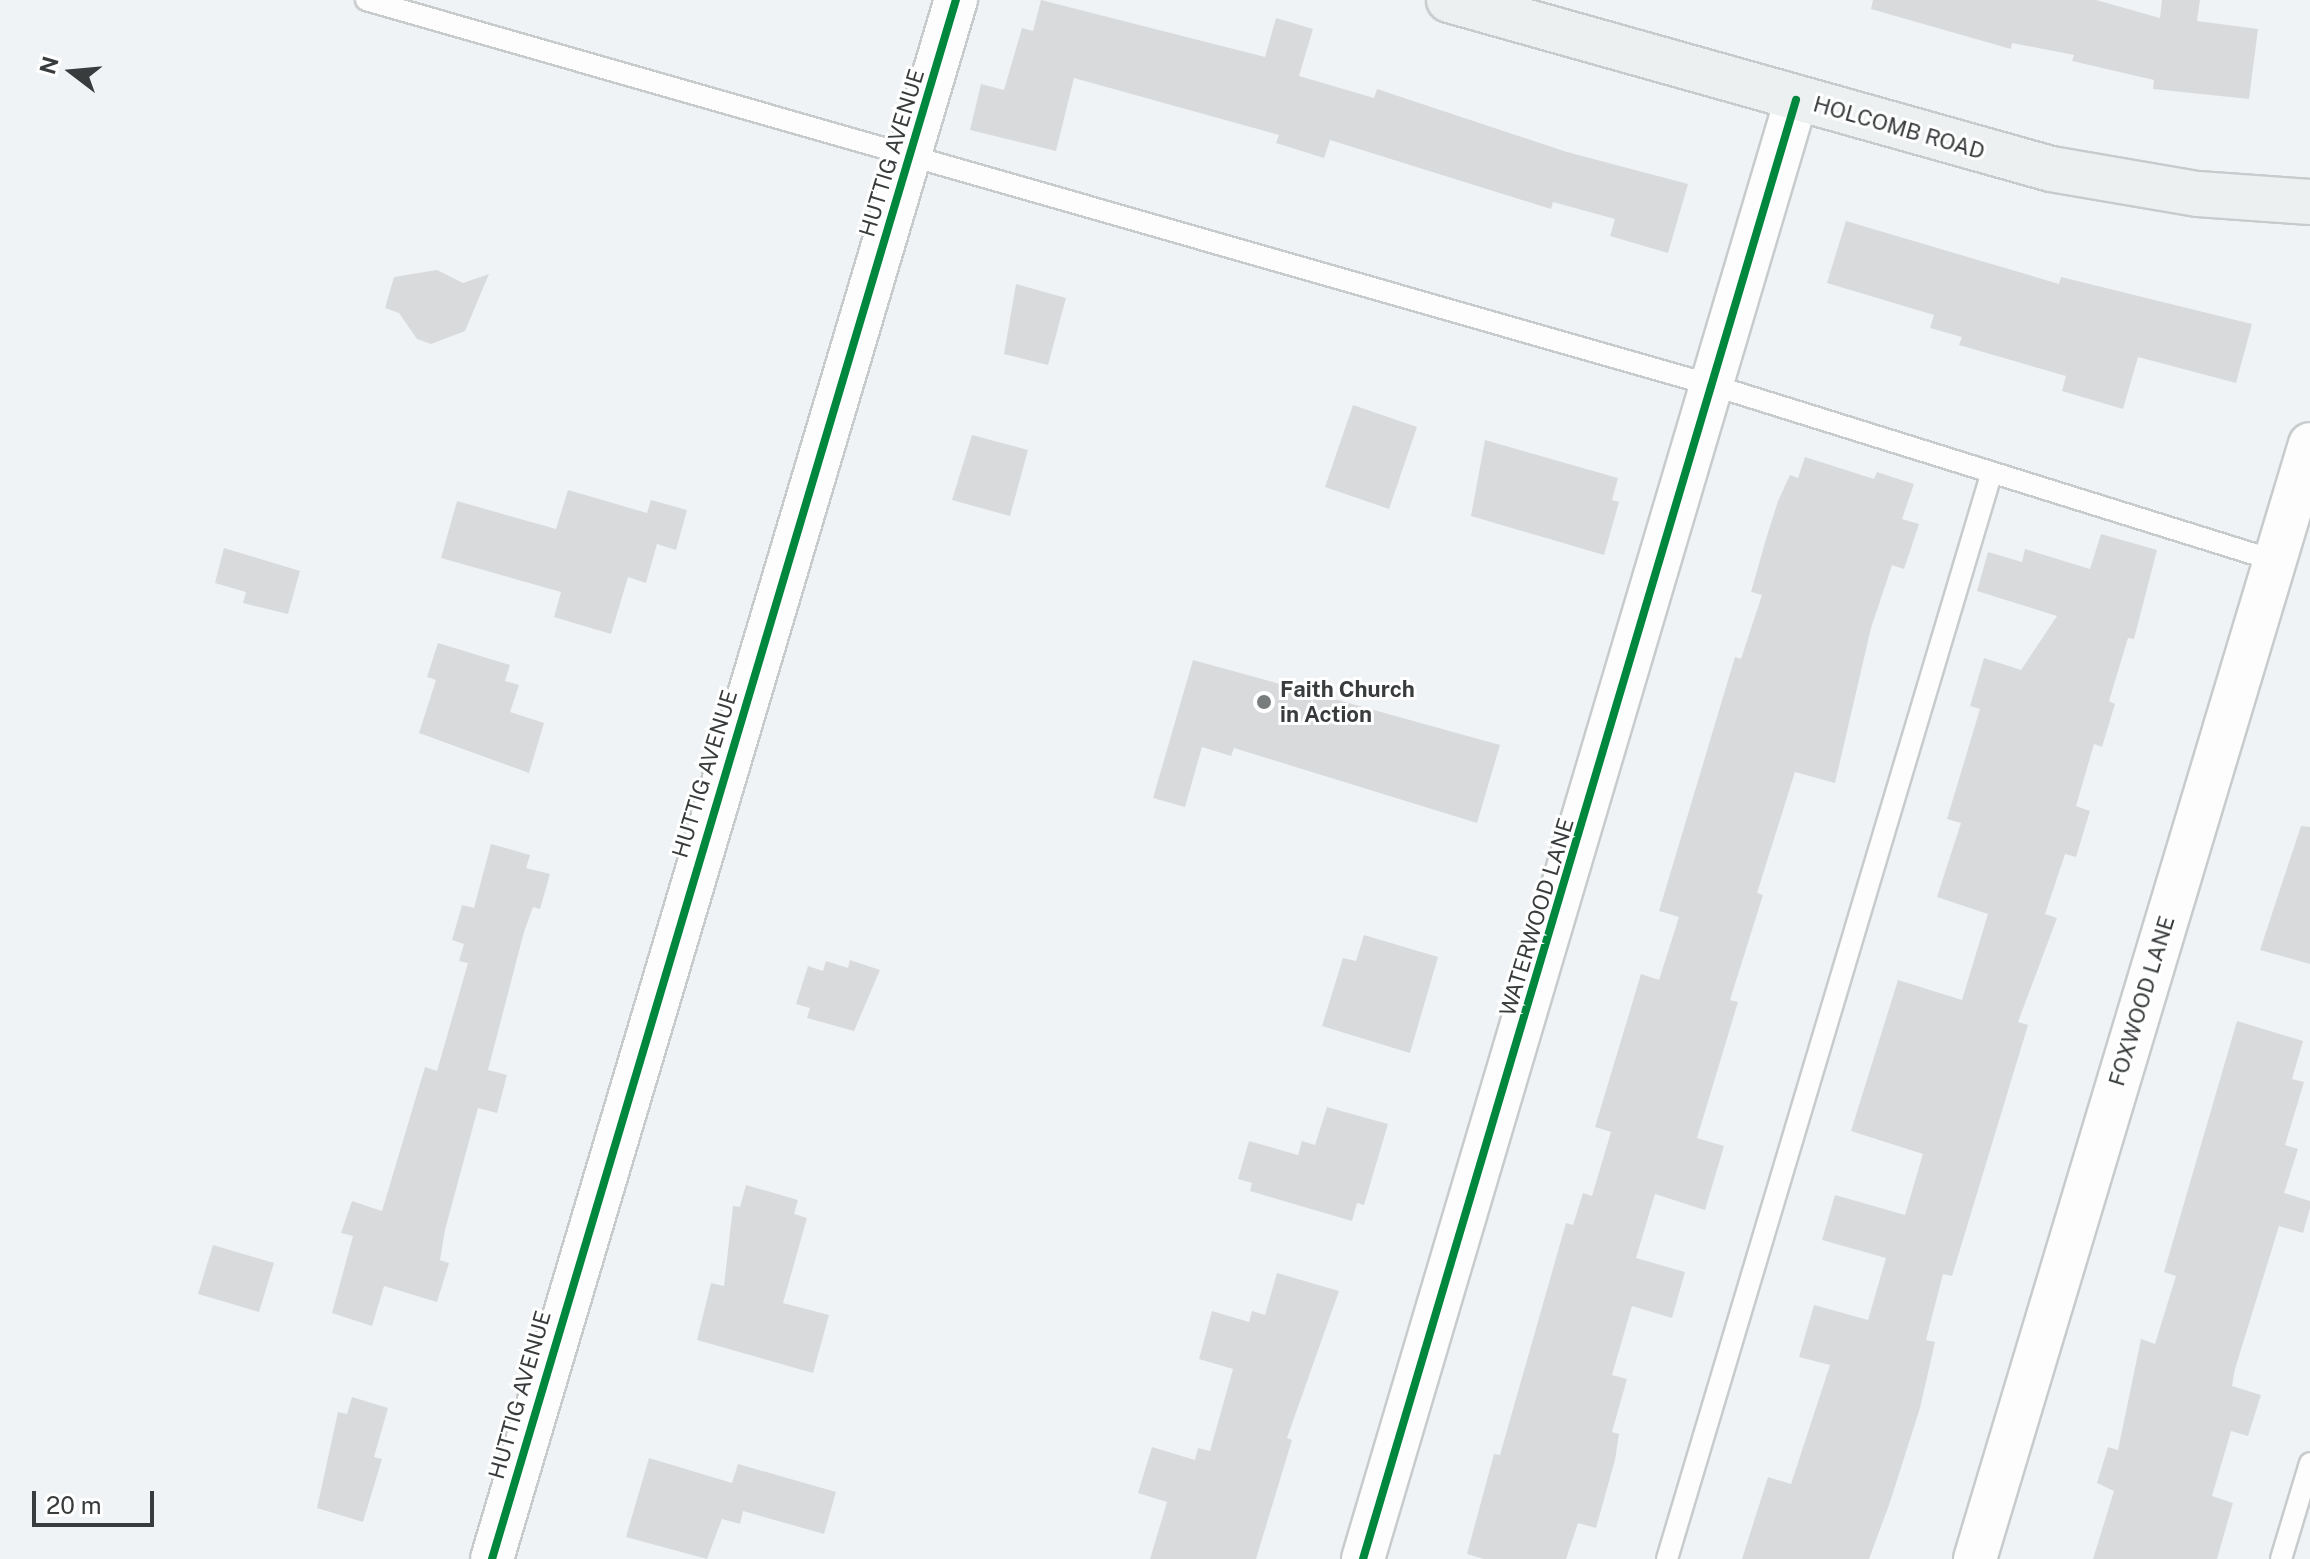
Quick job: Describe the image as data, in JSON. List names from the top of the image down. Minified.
{"streets":{"street":["HOLCOMB ROAD","HUTTIG AVENUE","WATERWOOD LANE","FOXWOOD LANE"]},"crossings":[["HOLCOMB ROAD","WATERWOOD LANE"]],"places":["Faith Church in Action"],"scale_bar":"20 m","north":"left"}
